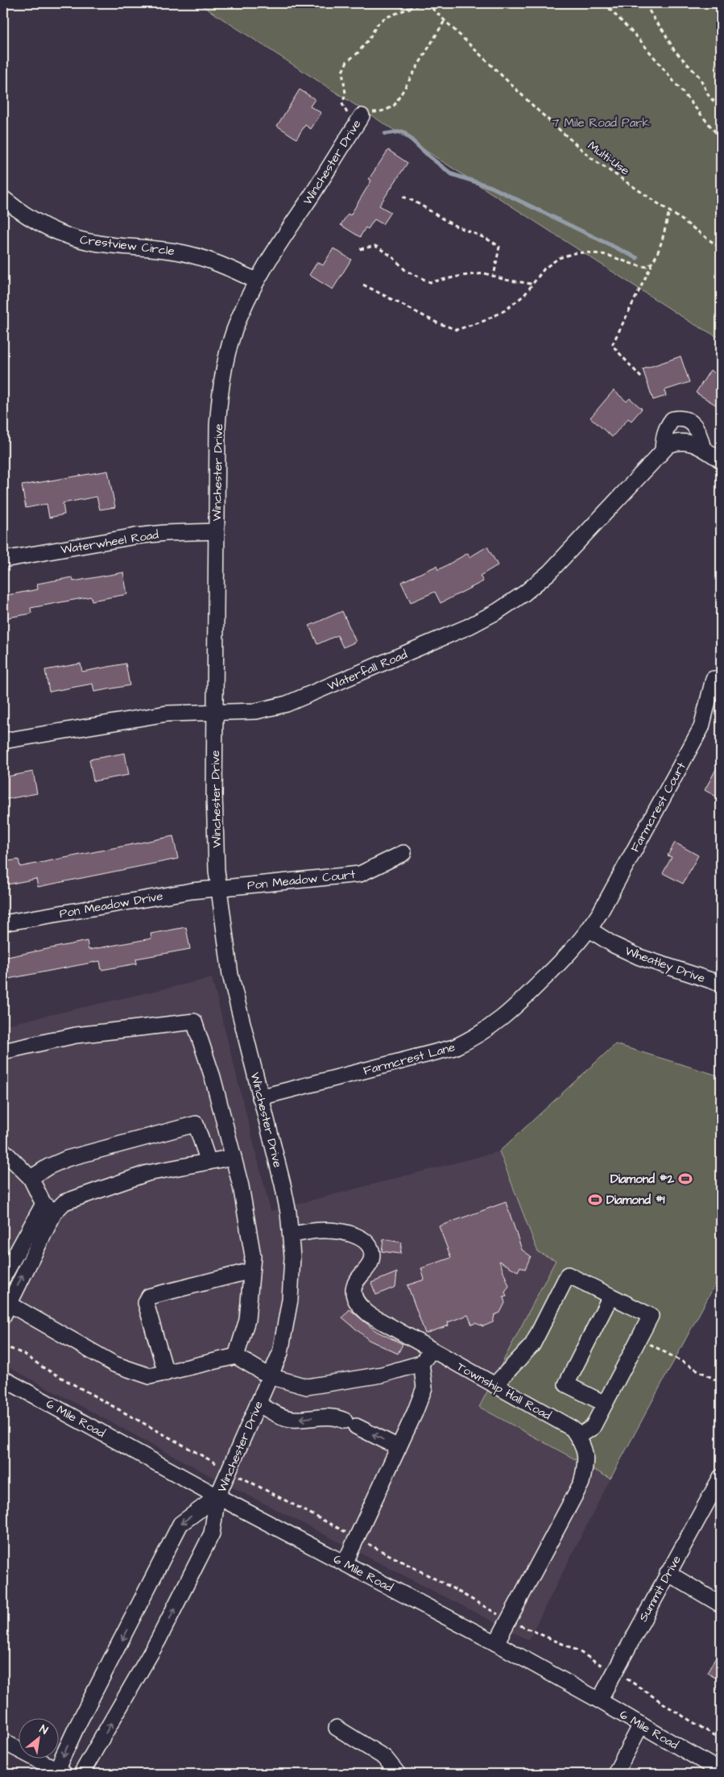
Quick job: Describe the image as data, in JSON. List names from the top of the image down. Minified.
{"streets":{"street":["Winchester Drive","Crestview Circle","Waterwheel Road","Waterfall Road","Farmcrest Court","Pon Meadow Court","Pon Meadow Drive","Wheatley Drive","Farmcrest Lane","Township Hall Road","6 Mile Road","Summit Drive"],"path":["Multi-Use"]},"crossings":[["Winchester Drive","Crestview Circle"],["Winchester Drive","Waterwheel Road"],["Winchester Drive","Waterfall Road"],["Winchester Drive","Pon Meadow Court"],["Winchester Drive","Pon Meadow Drive"],["Winchester Drive","Farmcrest Lane"],["Winchester Drive","Township Hall Road"],["Winchester Drive","6 Mile Road"],["Farmcrest Court","Wheatley Drive"],["Farmcrest Court","Farmcrest Lane"],["Pon Meadow Court","Pon Meadow Drive"],["Wheatley Drive","Farmcrest Lane"],["Township Hall Road","6 Mile Road"],["6 Mile Road","Summit Drive"]],"parks":["7 Mile Road Park"],"places":{"sports":["Diamond #2","Diamond #1"]},"north":"top right"}
